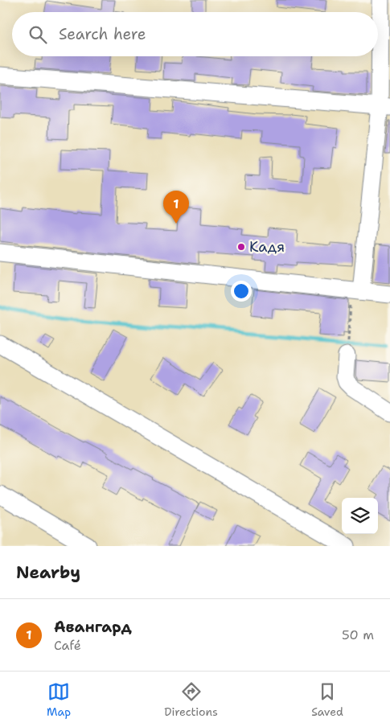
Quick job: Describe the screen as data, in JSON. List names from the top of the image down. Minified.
{"places":["Кадя"],"page":{"search":"Search here","pins":"1","heading":"Nearby","list":[{"mark":"1","name":"Авангард","note":"Café","value":"50 m"}],"nav":["Map","Directions","Saved"]}}
